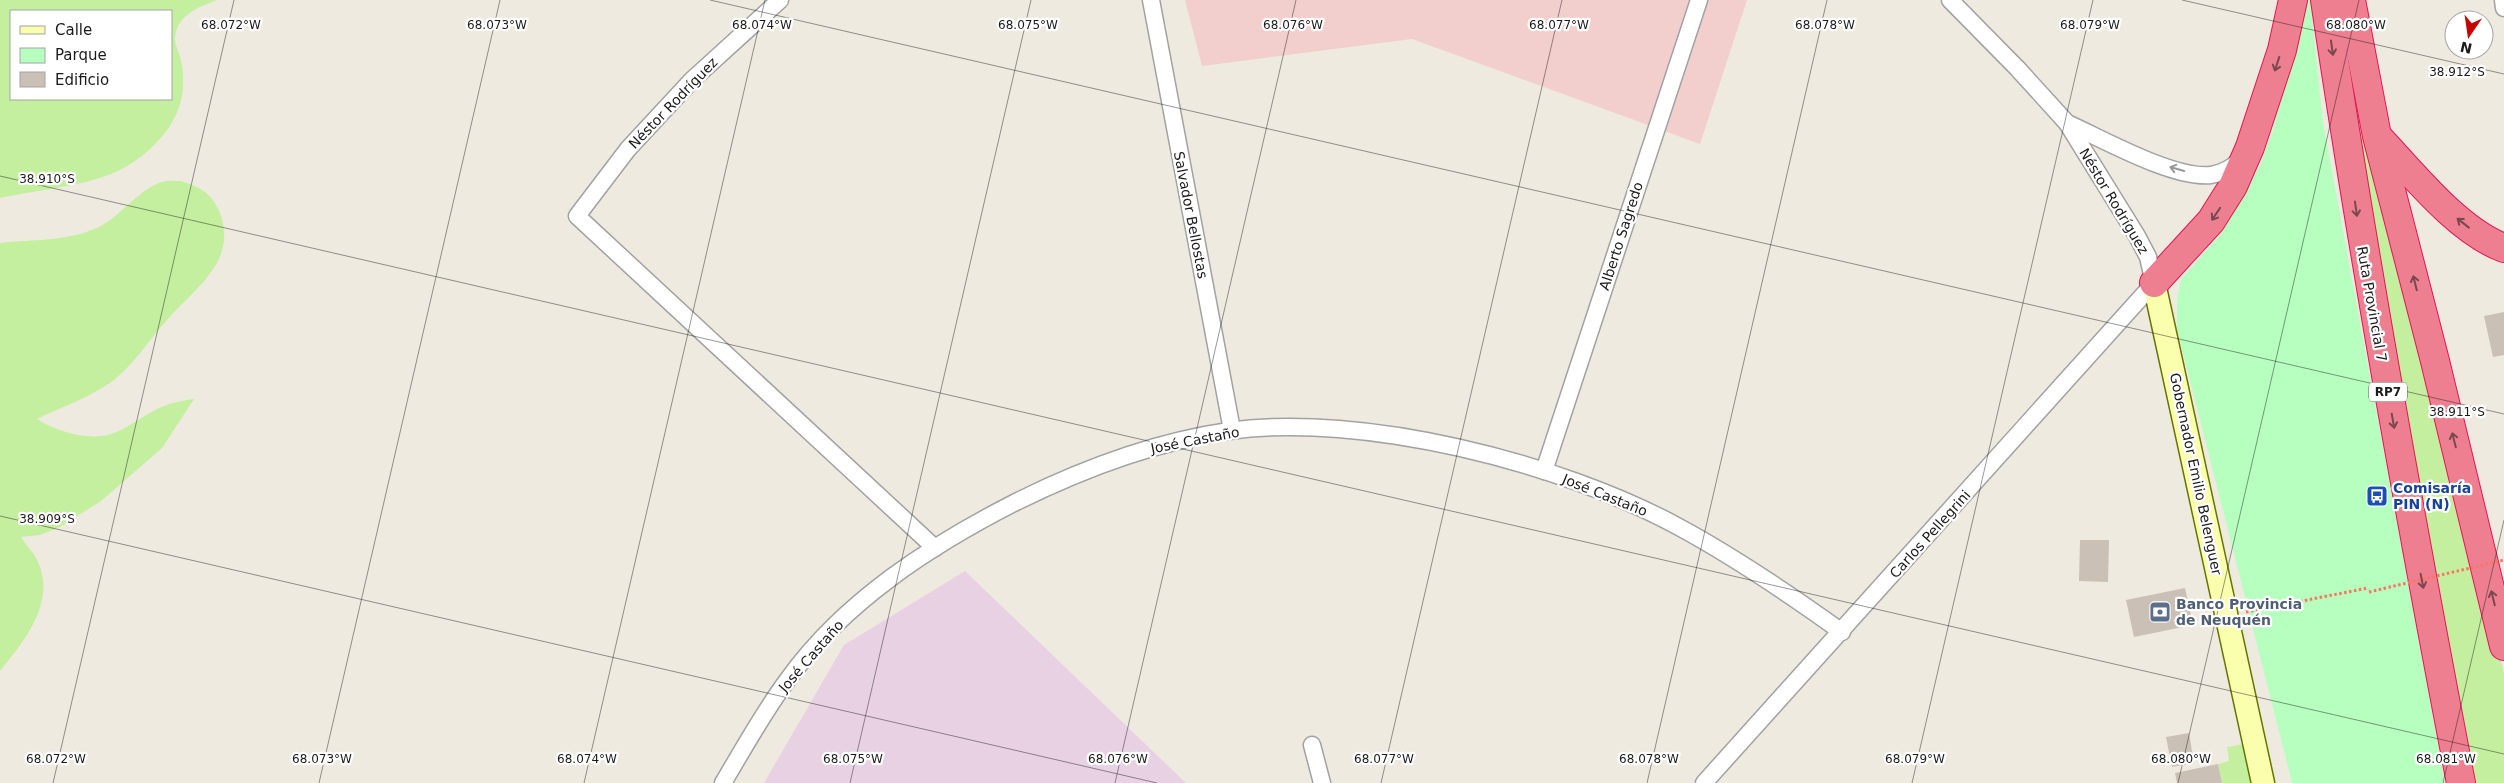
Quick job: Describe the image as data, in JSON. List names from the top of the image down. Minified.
{"streets":{"highway":["Ruta Provincial 7","RP7"],"street":["Néstor Rodríguez","Salvador Bellostas","Alberto Sagredo","José Castaño","Gobernador Emilio Belenguer","Carlos Pellegrini"]},"crossings":[["Néstor Rodríguez","José Castaño"],["Néstor Rodríguez","Gobernador Emilio Belenguer"],["Néstor Rodríguez","Carlos Pellegrini"],["Salvador Bellostas","José Castaño"],["Alberto Sagredo","José Castaño"],["José Castaño","Carlos Pellegrini"],["Gobernador Emilio Belenguer","Carlos Pellegrini"]],"places":{"bus stop":["Comisaría PIN (N)"],"bank":["Banco Provincia de Neuquén"]},"legend":["Calle","Parque","Edificio"],"north":"bottom","coordinates":["68.072°W","68.073°W","68.074°W","68.075°W","68.076°W","68.077°W","68.078°W","68.079°W","68.080°W","38.912°S","38.910°S","38.911°S","38.909°S","68.081°W"]}
